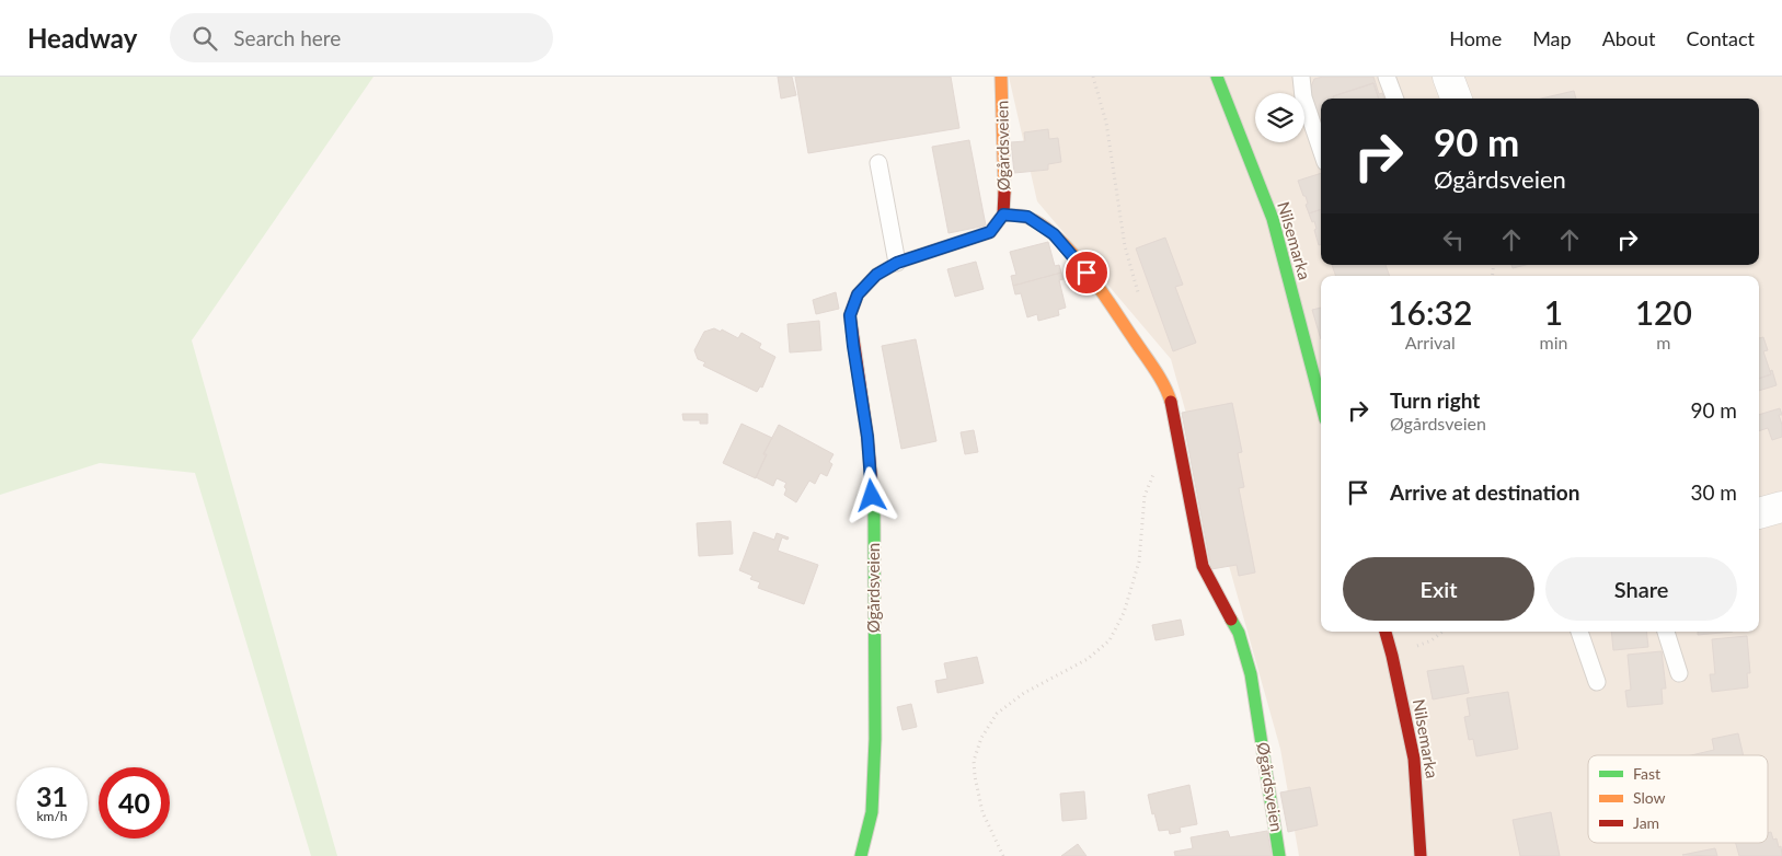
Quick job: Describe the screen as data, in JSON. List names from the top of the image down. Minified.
{"streets":{"street":["Øgårdsveien","Nilsemarka"]},"legend":["Fast","Slow","Jam"],"page":{"header":"Headway","search":"Search here","nav":["Home","Map","About","Contact"],"turn":["90 m","Øgårdsveien"],"eta":["16:32","Arrival","1","min","120","m"],"list":[{"name":"Turn right","note":"Øgårdsveien","value":"90 m"},{"name":"Arrive at destination","value":"30 m"}],"buttons":["Exit","Share"],"speed":"31 km/h","limit":"40"}}
